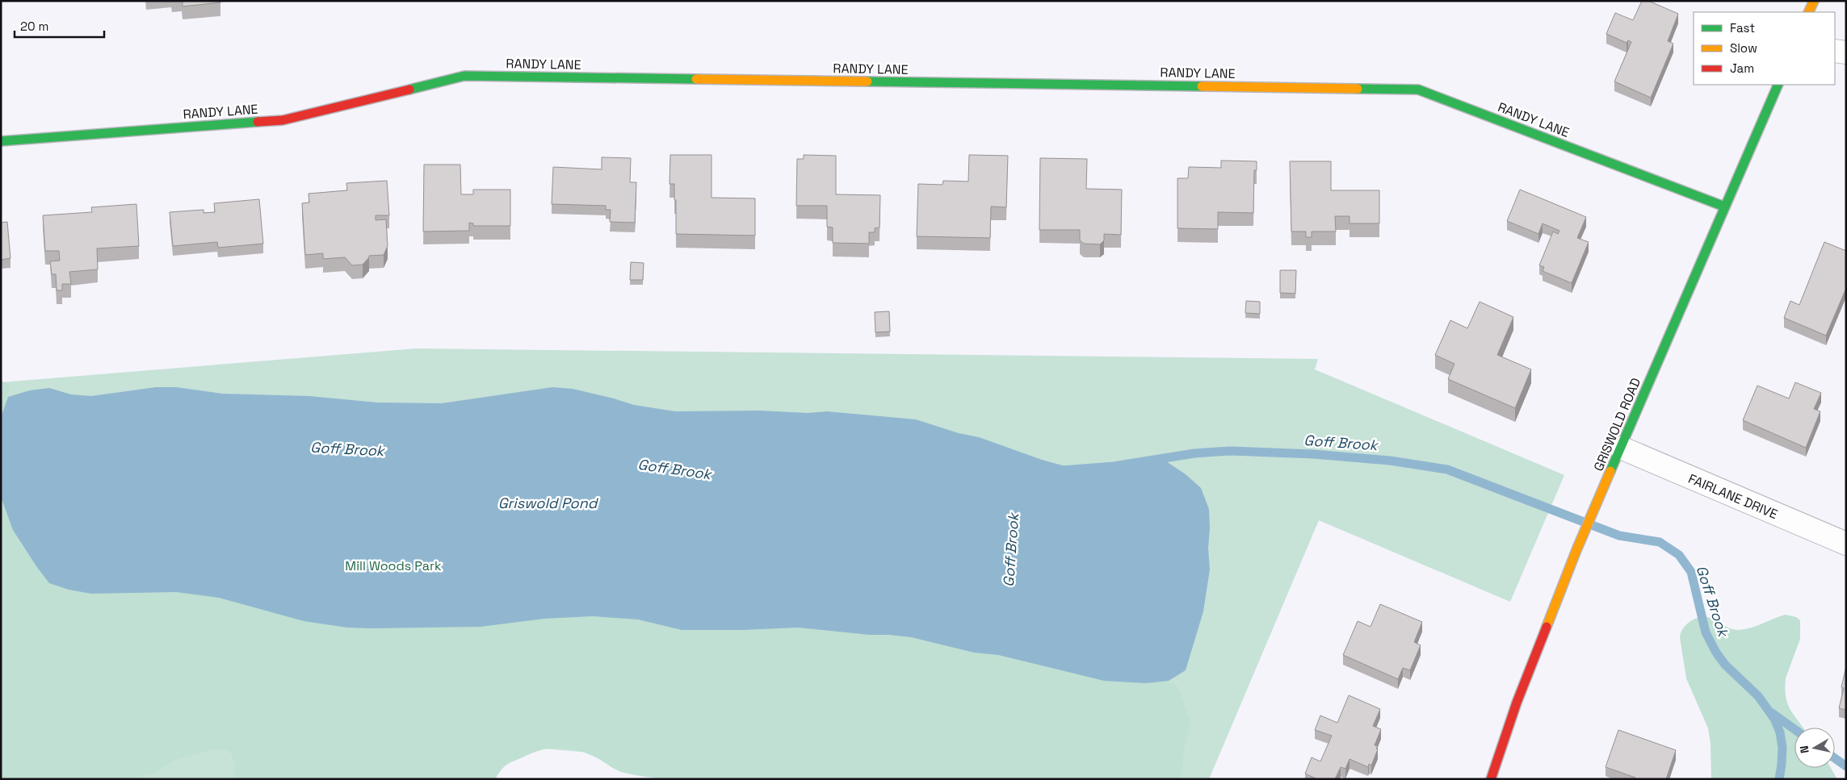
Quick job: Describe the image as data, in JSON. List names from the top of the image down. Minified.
{"streets":{"street":["RANDY LANE","GRISWOLD ROAD","FAIRLANE DRIVE"]},"crossings":[["RANDY LANE","GRISWOLD ROAD"],["GRISWOLD ROAD","FAIRLANE DRIVE"]],"water":["Goff Brook","Griswold Pond"],"parks":["Mill Woods Park"],"legend":["Fast","Slow","Jam"],"scale_bar":"20 m","north":"left"}
